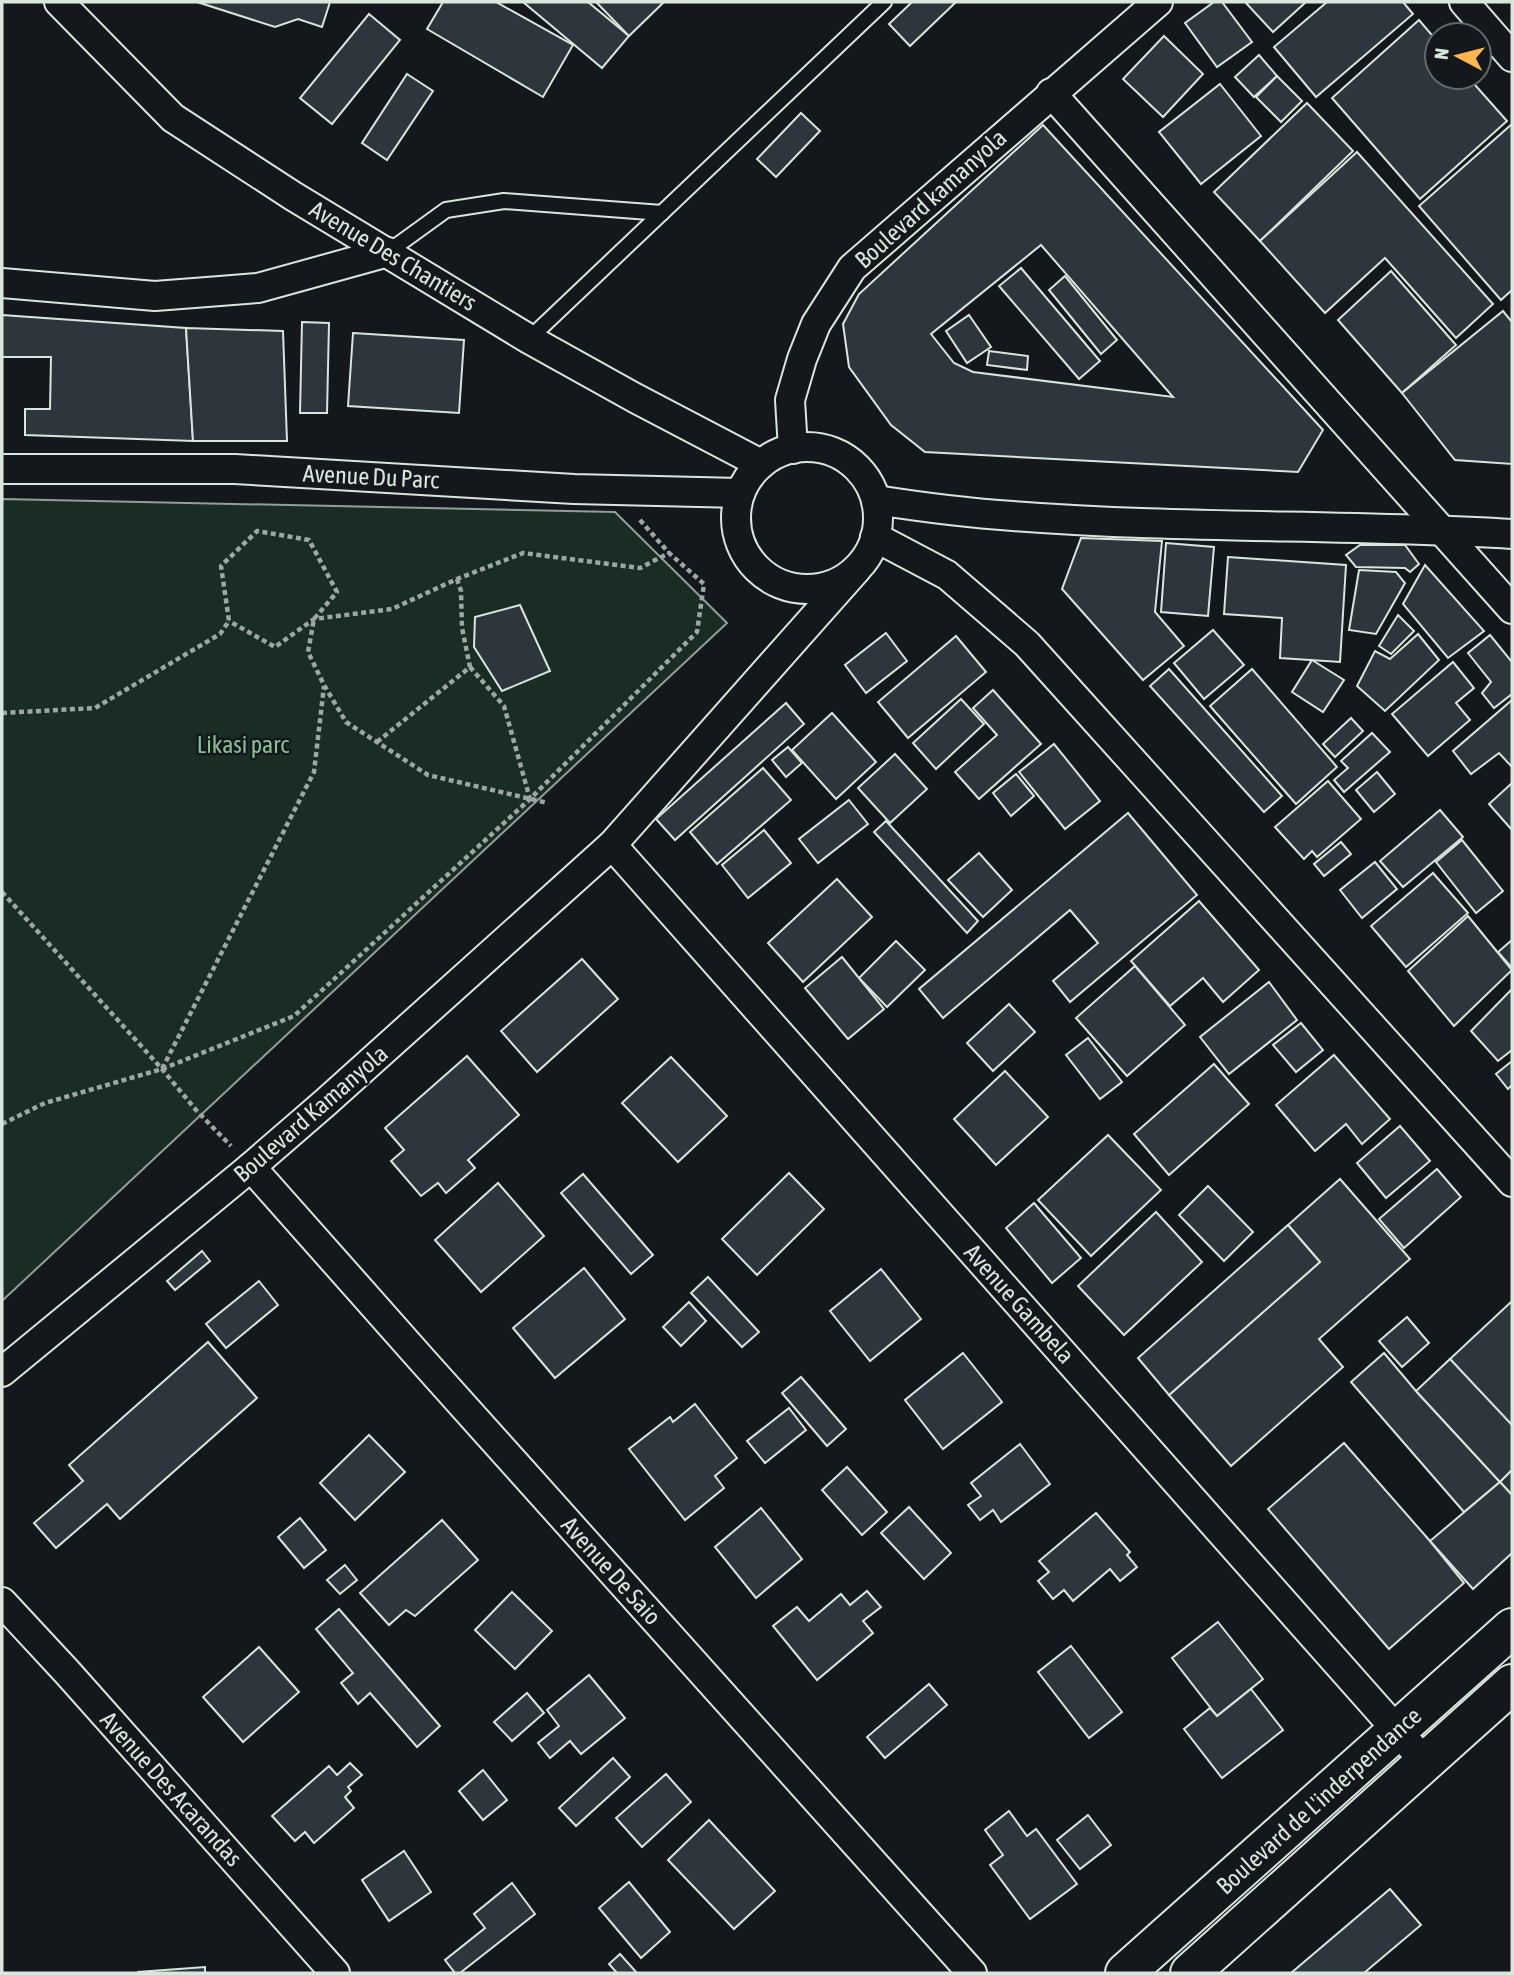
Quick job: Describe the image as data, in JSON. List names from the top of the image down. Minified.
{"streets":{"highway":["Boulevard de L'inderpendance"],"street":["Boulevard kamanyola","Avenue Des Chantiers","Avenue Du Parc","Boulevard Kamanyola","Avenue Gambela","Avenue De Saio","Avenue Des Acarandas"]},"crossings":[["Boulevard kamanyola","Avenue Des Chantiers"],["Boulevard kamanyola","Avenue Du Parc"],["Boulevard kamanyola","Boulevard Kamanyola"],["Avenue Des Chantiers","Avenue Du Parc"],["Avenue Des Chantiers","Boulevard Kamanyola"],["Avenue Du Parc","Boulevard Kamanyola"],["Boulevard Kamanyola","Avenue Gambela"],["Boulevard Kamanyola","Avenue De Saio"],["Avenue Gambela","Boulevard de L'inderpendance"]],"parks":["Likasi parc"],"north":"left"}
